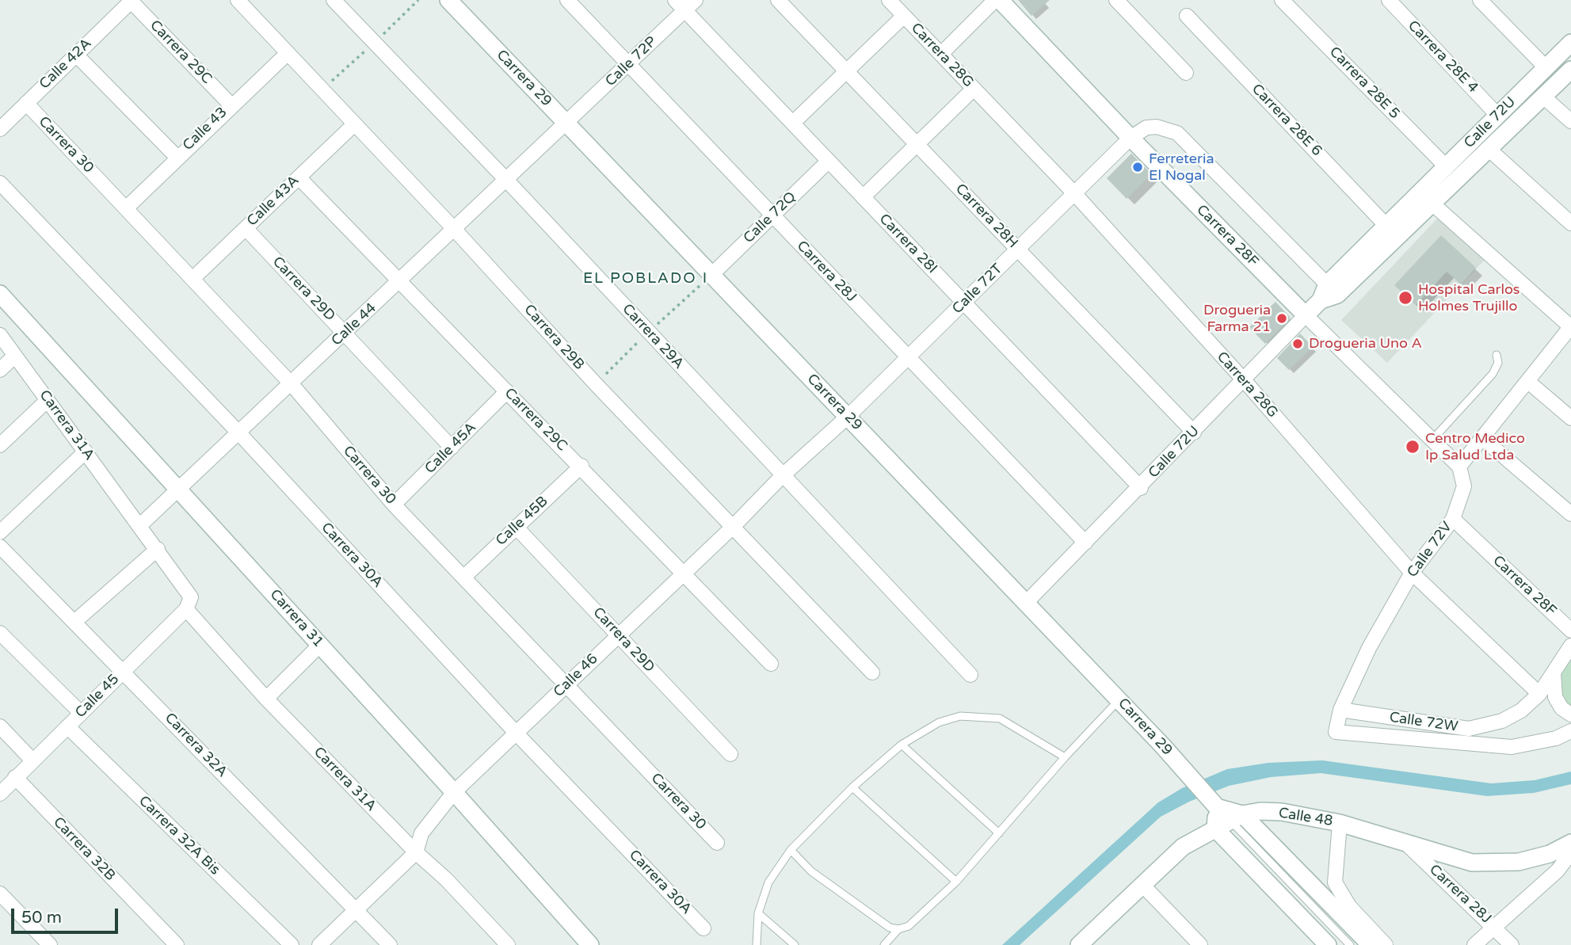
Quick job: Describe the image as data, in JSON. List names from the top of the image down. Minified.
{"streets":{"street":["Carrera 29C","Carrera 28G","Carrera 28E 4","Calle 72P","Calle 42A","Carrera 29","Carrera 28E 5","Carrera 28E 6","Calle 72U","Calle 43","Carrera 30","Calle 43A","Carrera 28H","Calle 72Q","Carrera 28F","Carrera 28I","Carrera 28J","Carrera 29D","Calle 72T","Calle 44","Carrera 29A","Carrera 29B","Carrera 31A","Calle 45A","Calle 45B","Calle 72V","Carrera 30A","Carrera 31","Calle 46","Calle 45","Calle 72W","Carrera 32A","Calle 48","Carrera 32A Bis","Carrera 32B"]},"crossings":[["Carrera 29C","Calle 42A"],["Carrera 29C","Calle 43"],["Carrera 29C","Calle 43A"],["Carrera 29C","Calle 44"],["Carrera 29C","Calle 45A"],["Carrera 29C","Calle 45B"],["Carrera 29C","Calle 46"],["Carrera 28G","Calle 72U"],["Carrera 28G","Calle 72T"],["Carrera 28G","Calle 72V"],["Carrera 28G","Calle 72W"],["Carrera 28E 4","Calle 72U"],["Calle 72P","Carrera 29"],["Calle 72P","Carrera 28I"],["Calle 72P","Carrera 28J"],["Calle 72P","Calle 44"],["Calle 42A","Carrera 30"],["Carrera 29","Calle 72U"],["Carrera 29","Calle 72Q"],["Carrera 29","Calle 72T"],["Carrera 29","Calle 44"],["Carrera 29","Calle 46"],["Carrera 28E 5","Calle 72U"],["Carrera 28E 6","Calle 72U"],["Calle 72U","Carrera 28H"],["Calle 72U","Carrera 28F"],["Calle 72U","Carrera 28I"],["Calle 72U","Carrera 28J"],["Calle 43","Carrera 30"],["Calle 43","Carrera 29B"],["Carrera 30","Calle 43A"],["Carrera 30","Calle 44"],["Carrera 30","Calle 45A"],["Carrera 30","Calle 45B"],["Carrera 30","Calle 46"],["Calle 43A","Carrera 29D"],["Calle 43A","Carrera 29B"],["Carrera 28H","Calle 72T"],["Calle 72Q","Carrera 28I"],["Calle 72Q","Carrera 28J"],["Carrera 28F","Calle 72T"],["Carrera 28F","Calle 72V"],["Carrera 28I","Calle 72T"],["Carrera 28J","Calle 72T"],["Carrera 28J","Calle 48"],["Carrera 29D","Calle 44"],["Carrera 29D","Calle 45A"],["Carrera 29D","Calle 45B"],["Carrera 29D","Calle 46"],["Calle 72T","Calle 46"],["Calle 44","Carrera 29A"],["Calle 44","Carrera 29B"],["Calle 44","Carrera 31A"],["Calle 44","Carrera 30A"],["Calle 44","Carrera 31"],["Carrera 29A","Calle 46"],["Carrera 29B","Calle 46"],["Carrera 31A","Calle 46"],["Carrera 31A","Calle 45"],["Calle 72V","Calle 72W"],["Carrera 30A","Calle 46"],["Carrera 31","Calle 46"],["Calle 46","Carrera 32A"],["Calle 45","Carrera 32A"],["Calle 45","Carrera 32A Bis"],["Calle 45","Carrera 32B"]],"districts":["EL POBLADO I"],"places":["Ferreteria El Nogal","Hospital Carlos Holmes Trujillo","Drogueria Farma 21","Drogueria Uno A","Centro Medico Ip Salud Ltda"],"scale_bar":"50 m"}
